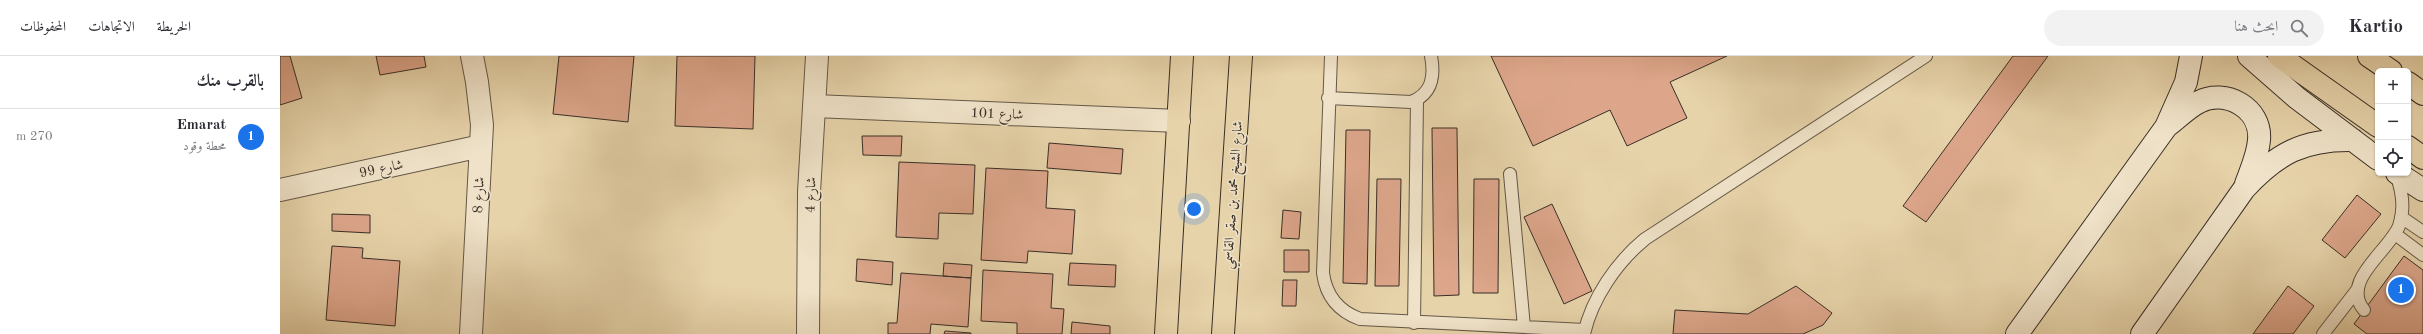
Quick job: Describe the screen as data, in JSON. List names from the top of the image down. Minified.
{"streets":{"main road":["شارع الشيخ محمد بن صقر القاسمي"],"street":["شارع 101","شارع 99","شارع 8","شارع 4"]},"crossings":[["شارع 101","شارع 4"],["شارع 99","شارع 8"]],"page":{"header":"Kartio","search":"ابحث هنا","nav":["الخريطة","الاتجاهات","المحفوظات"],"heading":"بالقرب منك","map_buttons":["+","−"],"list":[{"mark":"1","name":"Emarat","note":"محطة وقود","value":"270 m"}],"pins":"1"}}
